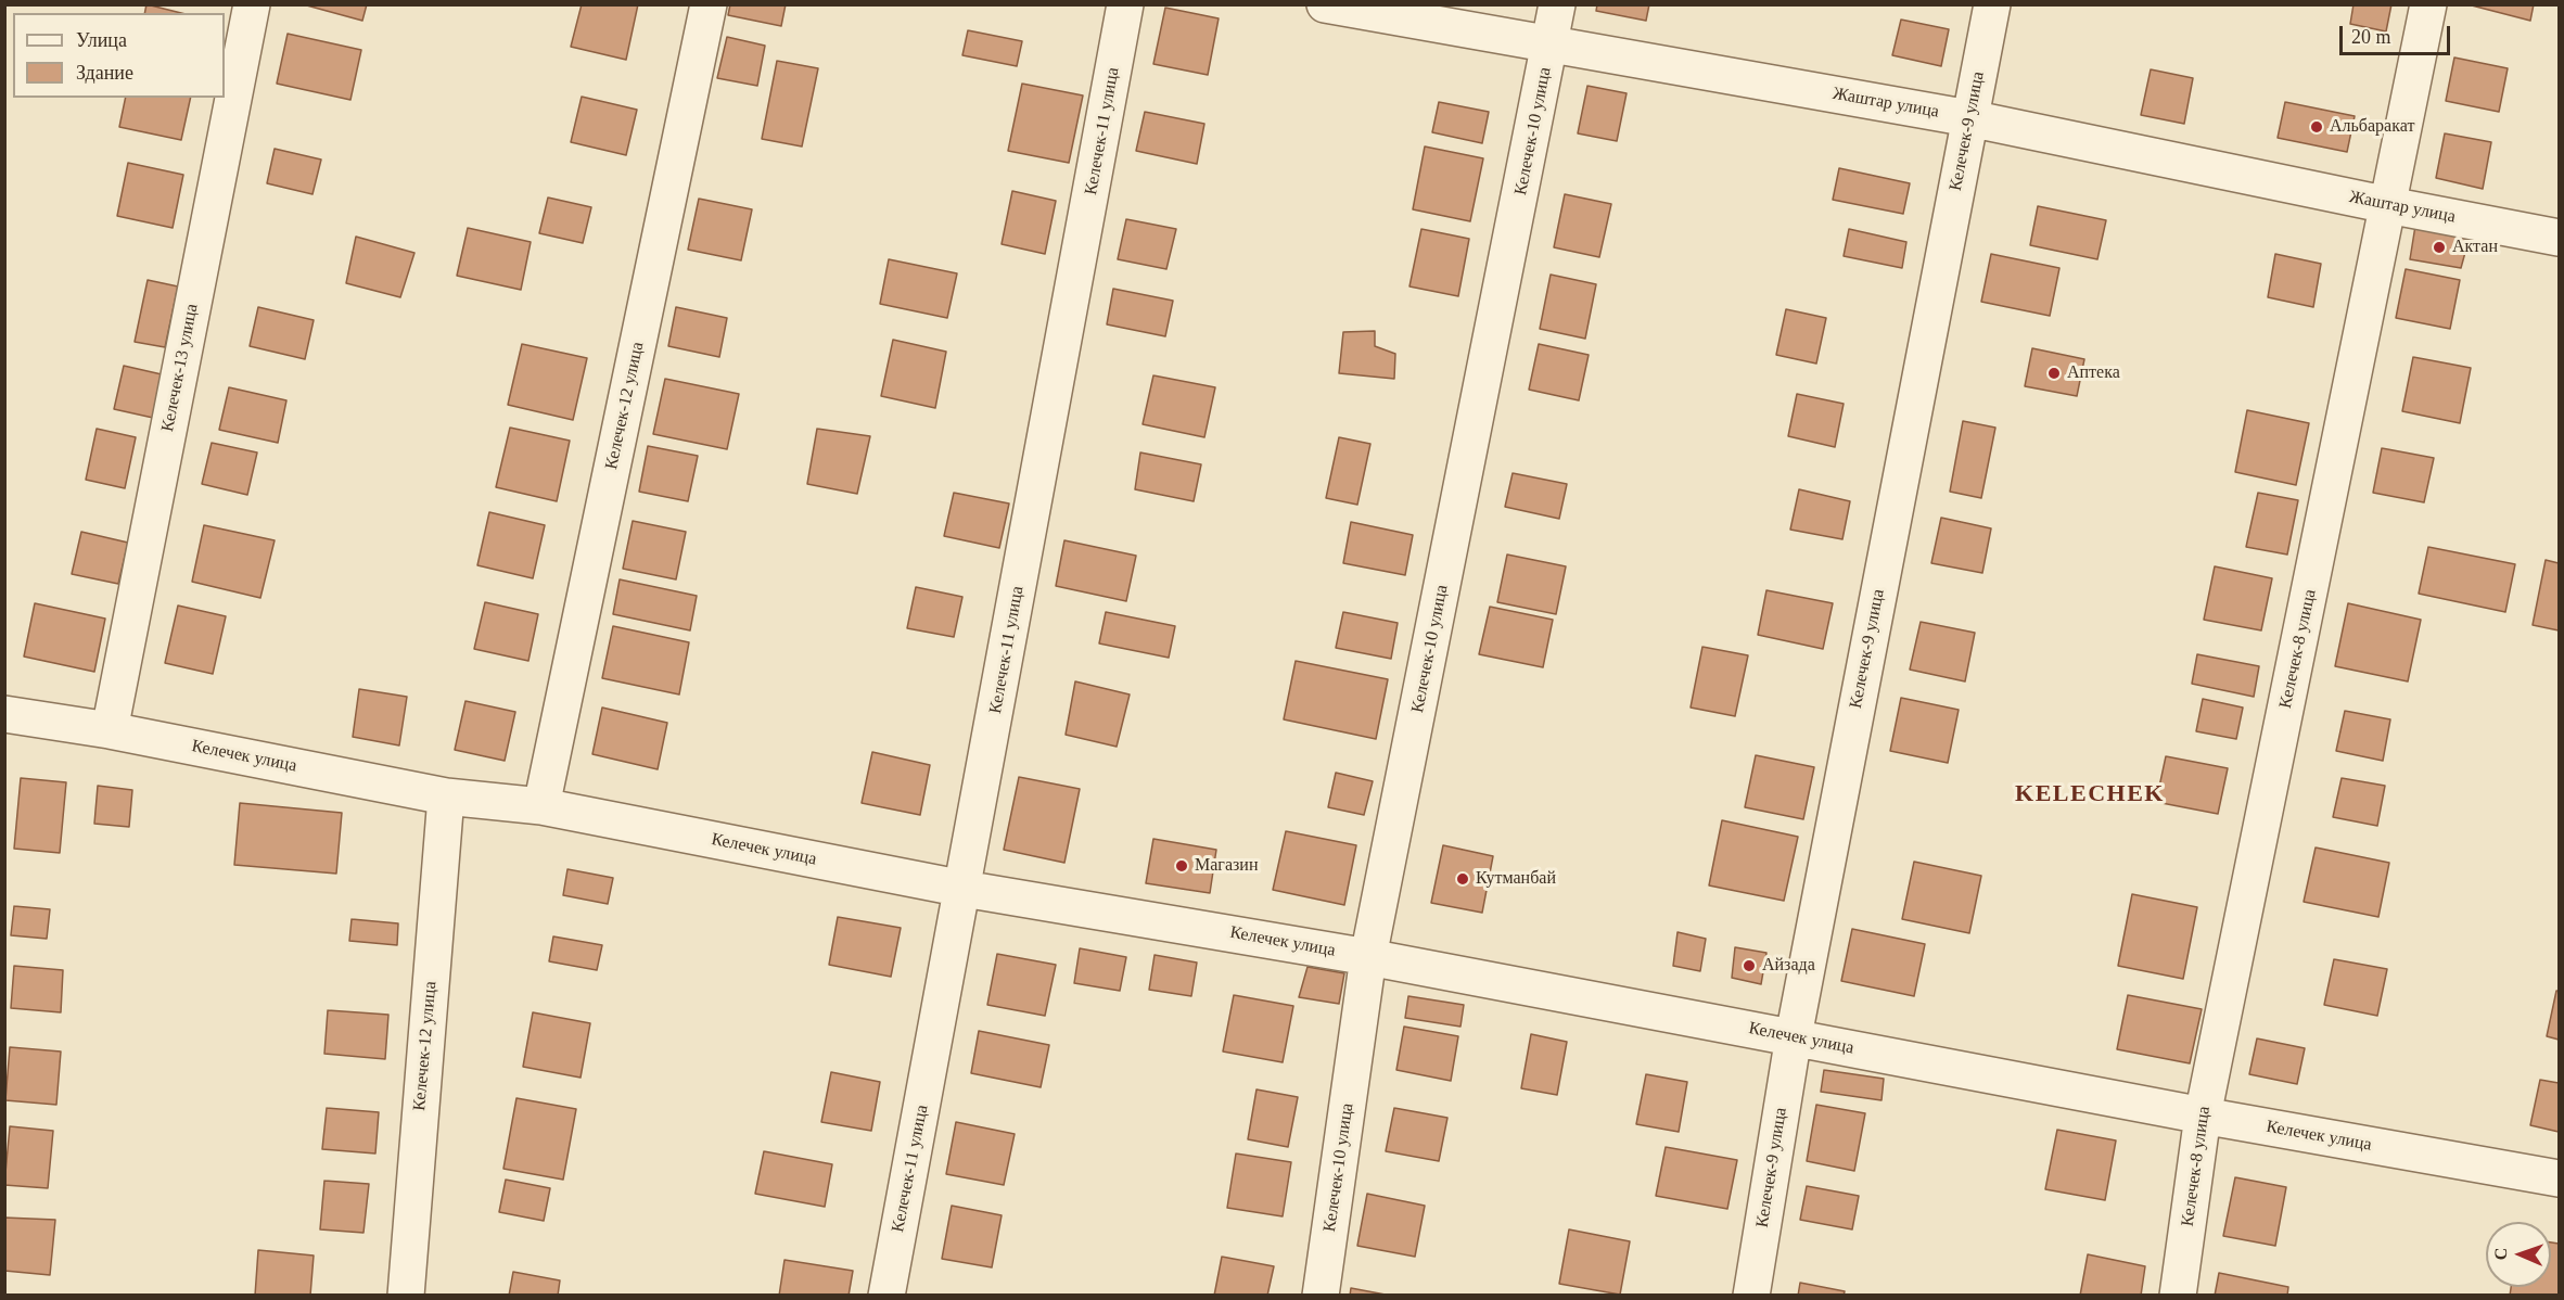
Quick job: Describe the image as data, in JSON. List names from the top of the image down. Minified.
{"streets":{"street":["Жаштар улица","Келечек-11 улица","Келечек-10 улица","Келечек-9 улица","Келечек-13 улица","Келечек-12 улица","Келечек-8 улица","Келечек улица"]},"crossings":[["Жаштар улица","Келечек-10 улица"],["Жаштар улица","Келечек-9 улица"],["Жаштар улица","Келечек-8 улица"],["Келечек-11 улица","Келечек улица"],["Келечек-10 улица","Келечек улица"],["Келечек-9 улица","Келечек улица"],["Келечек-13 улица","Келечек улица"],["Келечек-12 улица","Келечек улица"],["Келечек-8 улица","Келечек улица"]],"districts":["KELECHEK"],"places":["Альбаракат","Актан","Аптека","Магазин","Кутманбай","Айзада"],"legend":["Улица","Здание"],"scale_bar":"20 m","north":"left"}
